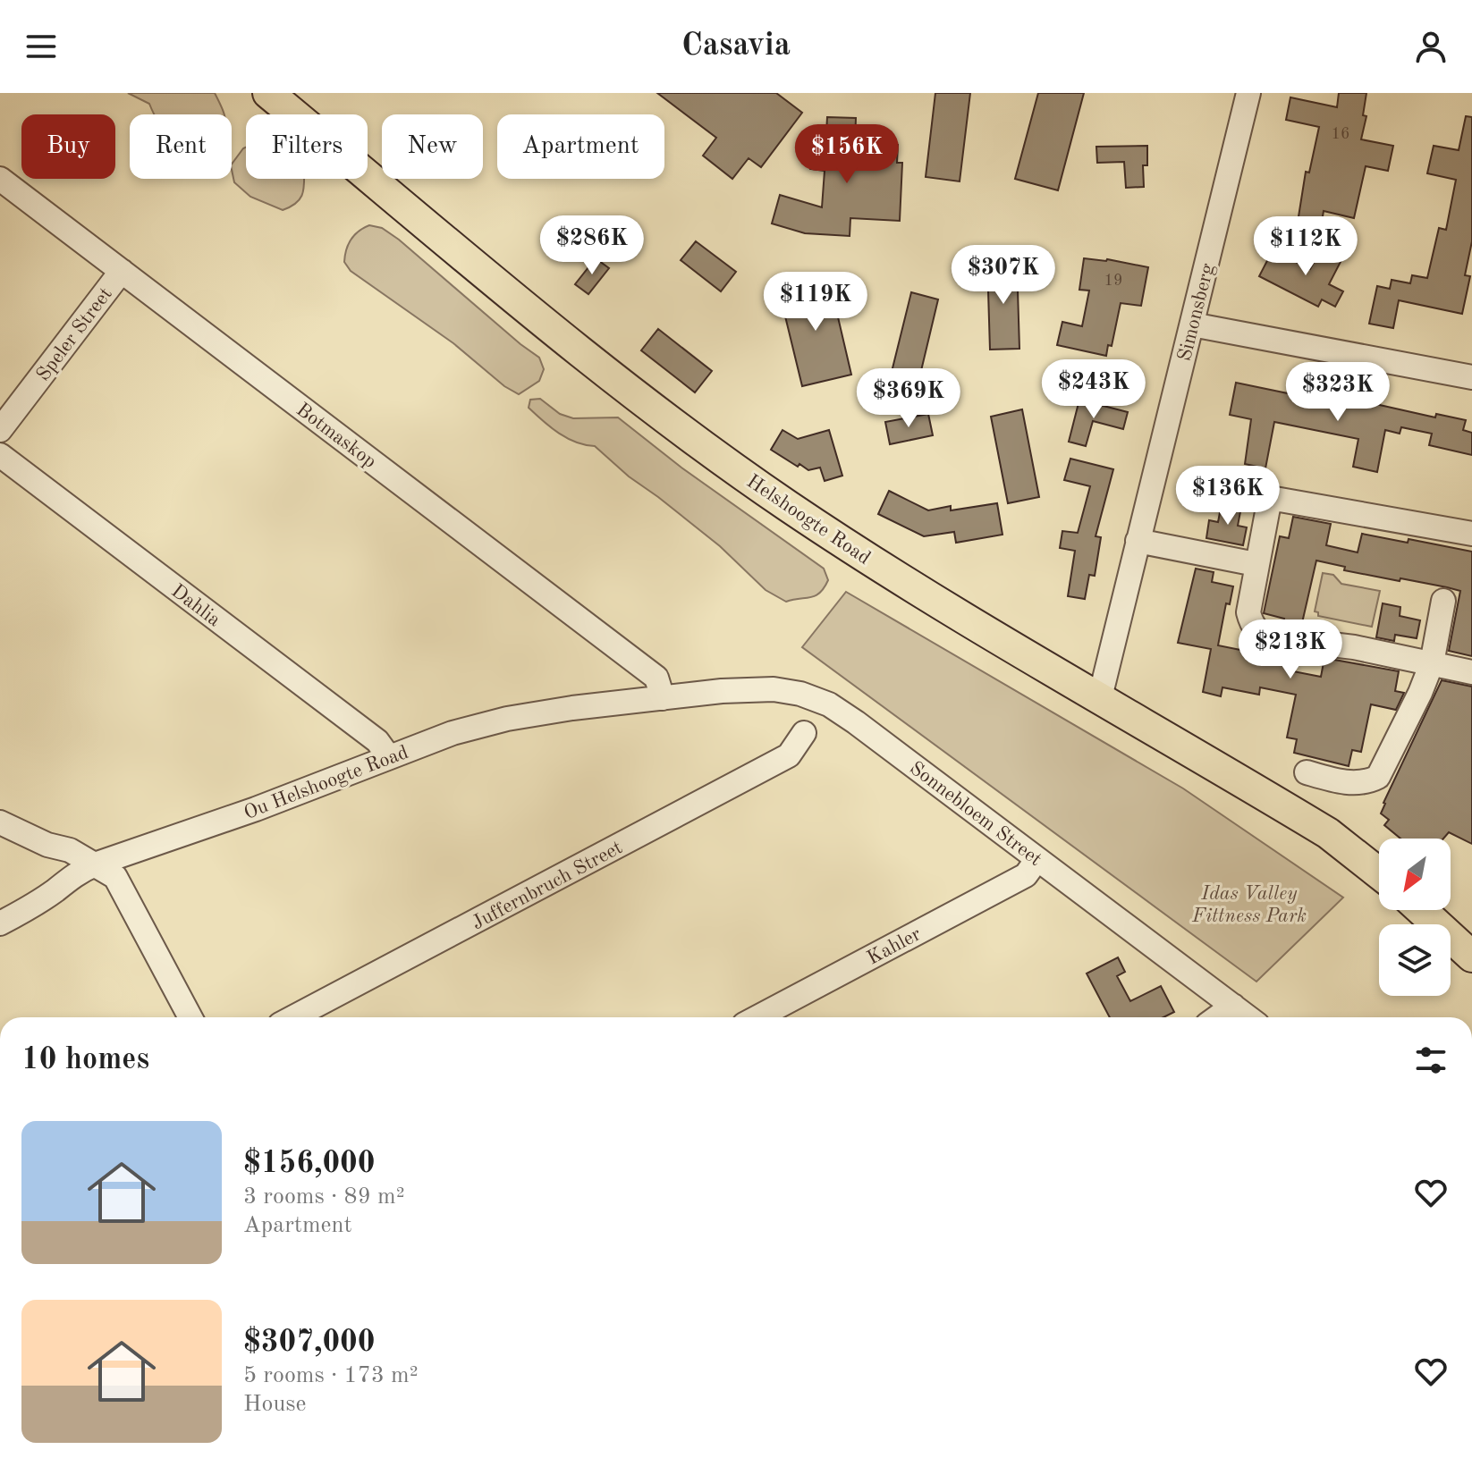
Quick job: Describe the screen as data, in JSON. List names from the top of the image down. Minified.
{"streets":{"main road":["Helshoogte Road"],"street":["Simonsberg","Speler Street","Botmaskop","Dahlia","Ou Helshoogte Road","Sonnebloem Street","Juffernbruch Street","Kahler"]},"crossings":[["Simonsberg","Helshoogte Road"],["Speler Street","Botmaskop"],["Botmaskop","Ou Helshoogte Road"],["Botmaskop","Sonnebloem Street"],["Dahlia","Ou Helshoogte Road"],["Ou Helshoogte Road","Sonnebloem Street"],["Sonnebloem Street","Kahler"]],"parks":["Idas Valley Fittness Park"],"house_numbers":["16","19"],"north":"bottom left","page":{"header":"Casavia","chip":["Buy","Rent","Filters","New","Apartment"],"price":["$156K","$286K","$112K","$307K","$119K","$243K","$323K","$369K","$136K","$213K"],"heading":"10 homes","list":[{"name":"$156,000","note":"3 rooms · 89 m² · Apartment"},{"name":"$307,000","note":"5 rooms · 173 m² · House"}]}}
